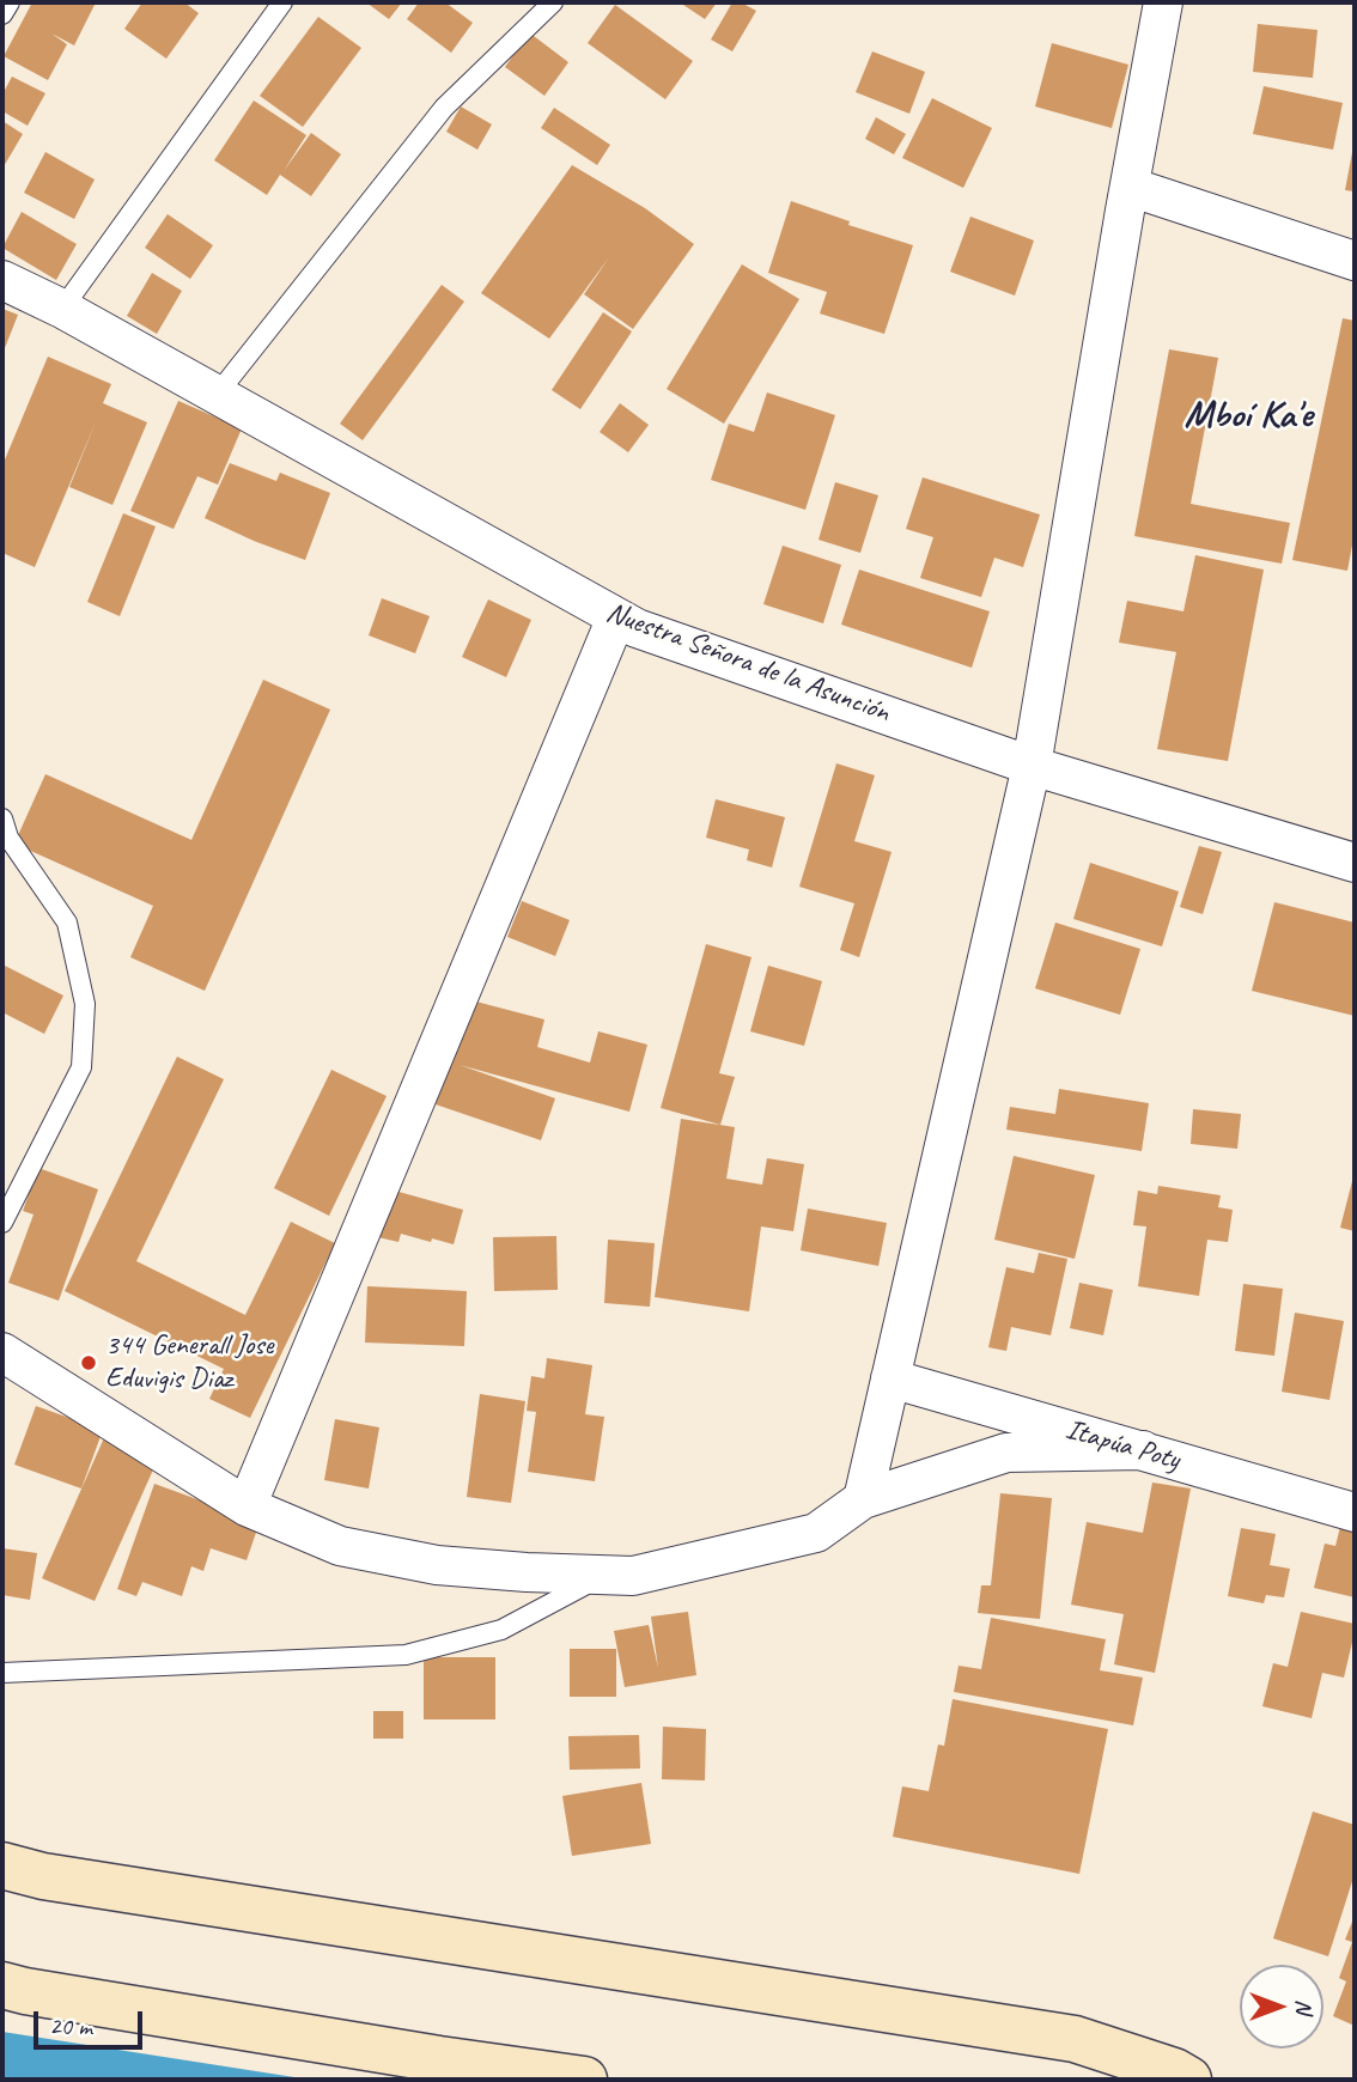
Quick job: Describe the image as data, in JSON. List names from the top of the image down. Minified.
{"streets":{"street":["Nuestra Señora de la Asunción","Itapúa Poty"]},"districts":["Mboí Ka'e"],"places":["344 Generall Jose Eduvigis Diaz"],"scale_bar":"20 m","north":"right"}
